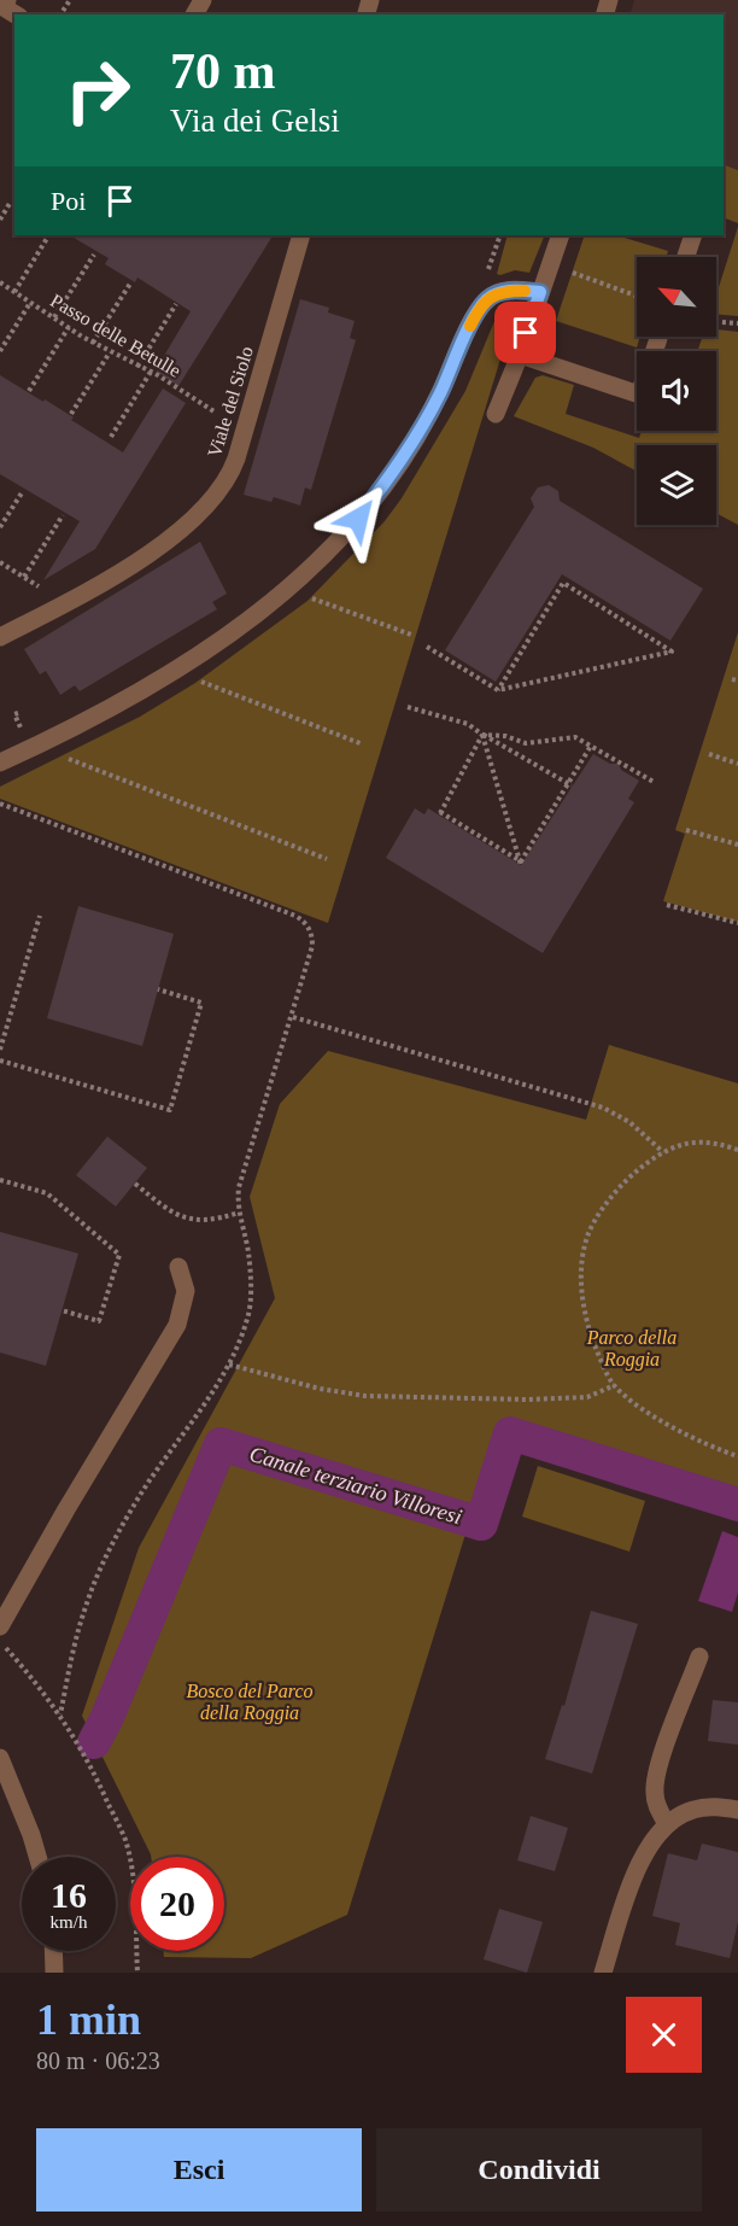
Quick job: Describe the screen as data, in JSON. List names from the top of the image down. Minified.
{"streets":{"street":["Viale del Siolo"],"path":["Passo delle Betulle"]},"water":["Canale terziario Villoresi"],"parks":["Parco della Roggia","Bosco del Parco della Roggia"],"north":"top left","page":{"turn":["70 m","Via dei Gelsi"],"then":"Poi","speed":"16 km/h","limit":"20","heading":["1 min","80 m · 06:23"],"buttons":["Esci","Condividi"]}}
